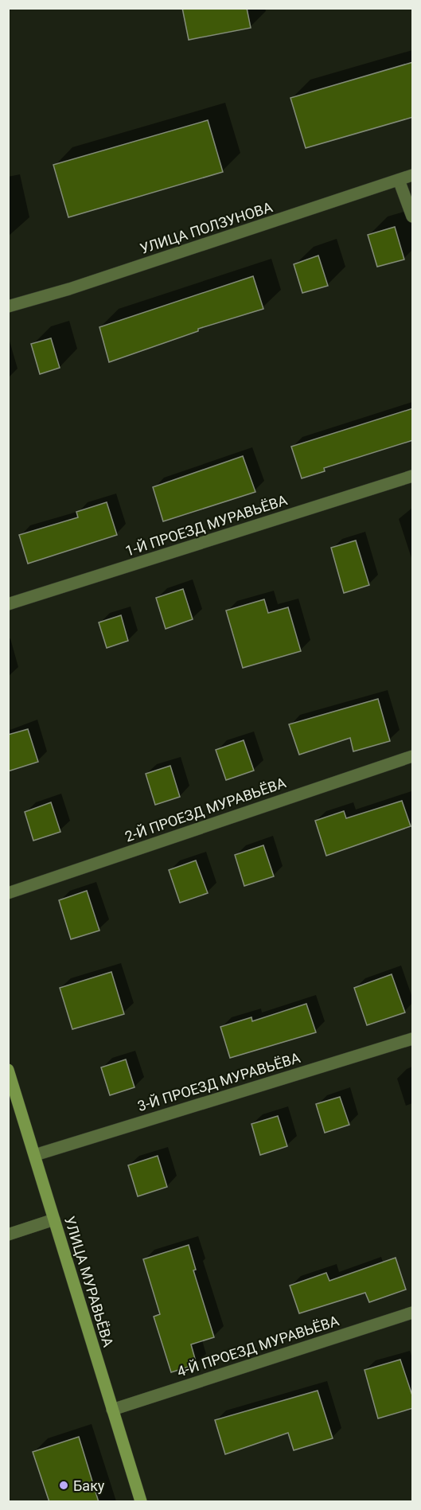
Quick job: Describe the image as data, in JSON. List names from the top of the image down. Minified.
{"streets":{"street":["УЛИЦА ПОЛЗУНОВА","1-Й ПРОЕЗД МУРАВЬЁВА","2-Й ПРОЕЗД МУРАВЬЁВА","3-Й ПРОЕЗД МУРАВЬЁВА","УЛИЦА МУРАВЬЁВА","4-Й ПРОЕЗД МУРАВЬЁВА"]},"crossings":[["3-Й ПРОЕЗД МУРАВЬЁВА","УЛИЦА МУРАВЬЁВА"],["УЛИЦА МУРАВЬЁВА","4-Й ПРОЕЗД МУРАВЬЁВА"]],"places":["Баку"]}
